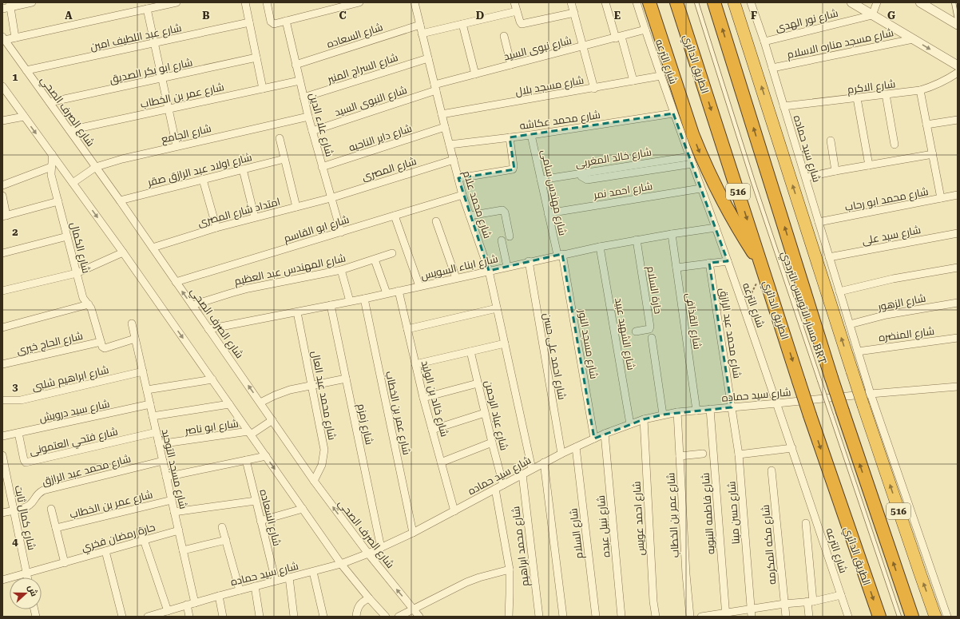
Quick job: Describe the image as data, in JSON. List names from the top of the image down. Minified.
{"streets":{"highway":["الطريق الدائري","516"],"street":["شارع نور الهدى","شارع السعاده","شارع عبد اللطيف امين","شارع مسجد مناره الاسلام","شارع نبوى السيد","شارع الترعه","شارع السراج المنير","شارع ابو بكر الصديق","شارع مسجد بلال","شارع الاكرم","شارع عمر بن الخطاب","شارع النبوى السيد","شارع الصرف الصحي","شارع محمد عكاشه","شارع علاء الدين","شارع الجامع","شارع داير الناحيه","شارع سيد حماده","شارع خالد المغربى","شارع المصرى","شارع اولاد عبد الرازق صقر","شارع احمد نمر","شارع مهندس سامى","شارع محمد ابو رحاب","شارع محمد علام","امتداد شارع المصرى","شارع ابو القاسم","شارع سيد على","شارع الكمال","شارع ابناء السويس","شارع المهندس عبد العظيم","حارة السلام","شارع الزهور","شارع القذافى","شارع محمد عبد الرازق","شارع الشهيد عبيد","شارع المنضره","شارع الحاج خيرى","شارع مسجد النور","شارع احمد على حسن","شارع ابراهيم شلبى","شارع محمد عبد العال","شارع خالد بن الوليد","شارع سيد درويش","شارع عباد الرحمن","شارع زمزم","شارع ابو ناصر","شارع فتحي العتمونى","شارع مسجد التوحيد","شارع حسن مينا","شارع فاطمه النبويه","شارع كمال ثابت","شارع احمد عويس","شارع نبيل عبده","شارع السلام","حارة رمضان فخري","شارع مكه المكرمه","شارع محمد ابراهيم"],"lane":["مسار الاتوبيس الترددي BRT"]},"crossings":[["شارع نور الهدى","شارع سيد حماده"],["شارع السعاده","شارع علاء الدين"],["شارع السعاده","شارع سيد حماده"],["شارع السعاده","شارع محمد علام"],["شارع عبد اللطيف امين","شارع الصرف الصحي"],["شارع مسجد مناره الاسلام","شارع سيد حماده"],["شارع نبوى السيد","شارع الترعه"],["شارع نبوى السيد","شارع النبوى السيد"],["شارع نبوى السيد","شارع محمد علام"],["شارع الترعه","شارع مسجد بلال"],["شارع الترعه","شارع محمد عكاشه"],["شارع الترعه","شارع سيد حماده"],["شارع الترعه","شارع خالد المغربى"],["شارع الترعه","شارع احمد نمر"],["شارع الترعه","شارع ابناء السويس"],["شارع السراج المنير","شارع علاء الدين"],["شارع السراج المنير","شارع محمد علام"],["شارع ابو بكر الصديق","شارع الصرف الصحي"],["شارع مسجد بلال","شارع محمد علام"],["شارع الاكرم","شارع سيد حماده"],["شارع عمر بن الخطاب","شارع الصرف الصحي"],["شارع عمر بن الخطاب","شارع علاء الدين"],["شارع عمر بن الخطاب","شارع سيد حماده"],["شارع عمر بن الخطاب","شارع ابناء السويس"],["شارع عمر بن الخطاب","شارع مسجد التوحيد"],["شارع النبوى السيد","شارع علاء الدين"],["شارع النبوى السيد","شارع محمد علام"],["شارع الصرف الصحي","شارع الجامع"],["شارع الصرف الصحي","شارع سيد حماده"],["شارع الصرف الصحي","شارع اولاد عبد الرازق صقر"],["شارع الصرف الصحي","امتداد شارع المصرى"],["شارع الصرف الصحي","شارع ابو القاسم"],["شارع الصرف الصحي","شارع ابناء السويس"],["شارع الصرف الصحي","شارع المهندس عبد العظيم"],["شارع الصرف الصحي","شارع محمد عبد العال"],["شارع محمد عكاشه","شارع مهندس سامى"],["شارع محمد عكاشه","شارع محمد علام"],["شارع علاء الدين","شارع الجامع"],["شارع علاء الدين","شارع داير الناحيه"],["شارع علاء الدين","شارع المصرى"],["شارع علاء الدين","امتداد شارع المصرى"],["شارع علاء الدين","شارع ابو القاسم"],["شارع داير الناحيه","شارع محمد علام"],["شارع سيد حماده","شارع محمد ابو رحاب"],["شارع سيد حماده","شارع محمد علام"],["شارع سيد حماده","شارع سيد على"],["شارع سيد حماده","شارع الزهور"],["شارع سيد حماده","شارع القذافى"],["شارع سيد حماده","شارع محمد عبد الرازق"],["شارع سيد حماده","شارع الشهيد عبيد"],["شارع سيد حماده","شارع المنضره"],["شارع سيد حماده","شارع مسجد النور"],["شارع سيد حماده","شارع احمد على حسن"],["شارع سيد حماده","شارع خالد بن الوليد"],["شارع سيد حماده","شارع عباد الرحمن"],["شارع سيد حماده","شارع زمزم"],["شارع سيد حماده","شارع مسجد التوحيد"],["شارع سيد حماده","شارع حسن مينا"],["شارع سيد حماده","شارع فاطمه النبويه"],["شارع سيد حماده","شارع احمد عويس"],["شارع سيد حماده","شارع نبيل عبده"],["شارع سيد حماده","شارع السلام"],["شارع سيد حماده","شارع محمد ابراهيم"],["شارع خالد المغربى","شارع مهندس سامى"],["شارع المصرى","شارع محمد علام"],["شارع المصرى","امتداد شارع المصرى"],["شارع احمد نمر","شارع مهندس سامى"],["516","مسار الاتوبيس الترددي BRT"],["شارع مهندس سامى","شارع ابناء السويس"],["شارع مهندس سامى","شارع مسجد النور"],["شارع محمد علام","شارع ابو القاسم"],["شارع محمد علام","شارع ابناء السويس"],["شارع الكمال","شارع الحاج خيرى"],["شارع ابناء السويس","حارة السلام"],["شارع ابناء السويس","شارع القذافى"],["شارع ابناء السويس","شارع الشهيد عبيد"],["شارع ابناء السويس","شارع مسجد النور"],["شارع ابناء السويس","شارع احمد على حسن"],["شارع ابناء السويس","شارع محمد عبد العال"],["شارع ابناء السويس","شارع خالد بن الوليد"],["شارع ابناء السويس","شارع زمزم"],["شارع محمد عبد الرازق","شارع مسجد التوحيد"],["شارع محمد عبد الرازق","شارع حسن مينا"],["شارع محمد عبد الرازق","شارع كمال ثابت"],["شارع ابراهيم شلبى","شارع مسجد التوحيد"],["شارع سيد درويش","شارع فتحي العتمونى"],["شارع سيد درويش","شارع مسجد التوحيد"],["شارع ابو ناصر","شارع مسجد التوحيد"],["شارع فتحي العتمونى","شارع مسجد التوحيد"],["شارع مسجد التوحيد","حارة رمضان فخري"],["شارع كمال ثابت","حارة رمضان فخري"]],"north":"right","grid":{"columns":["A","B","C","D","E","F","G"],"rows":["1","2","3","4"]}}
